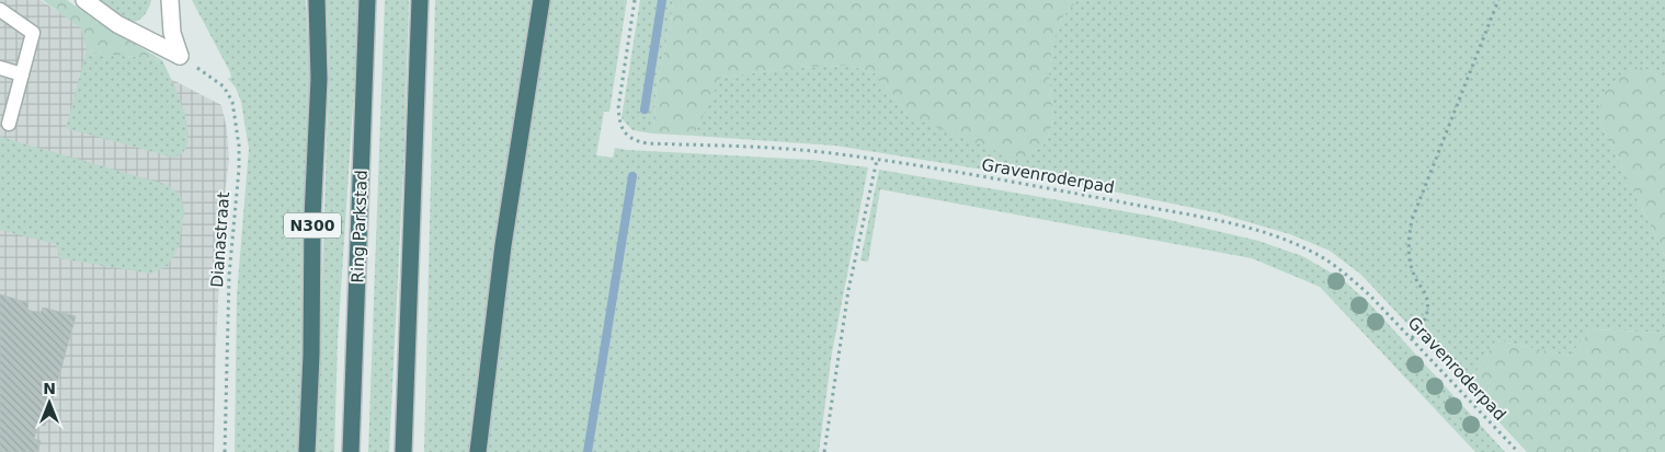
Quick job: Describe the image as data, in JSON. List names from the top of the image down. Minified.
{"streets":{"highway":["N300","Ring Parkstad"],"path":["Gravenroderpad","Dianastraat"]},"north":"top"}
